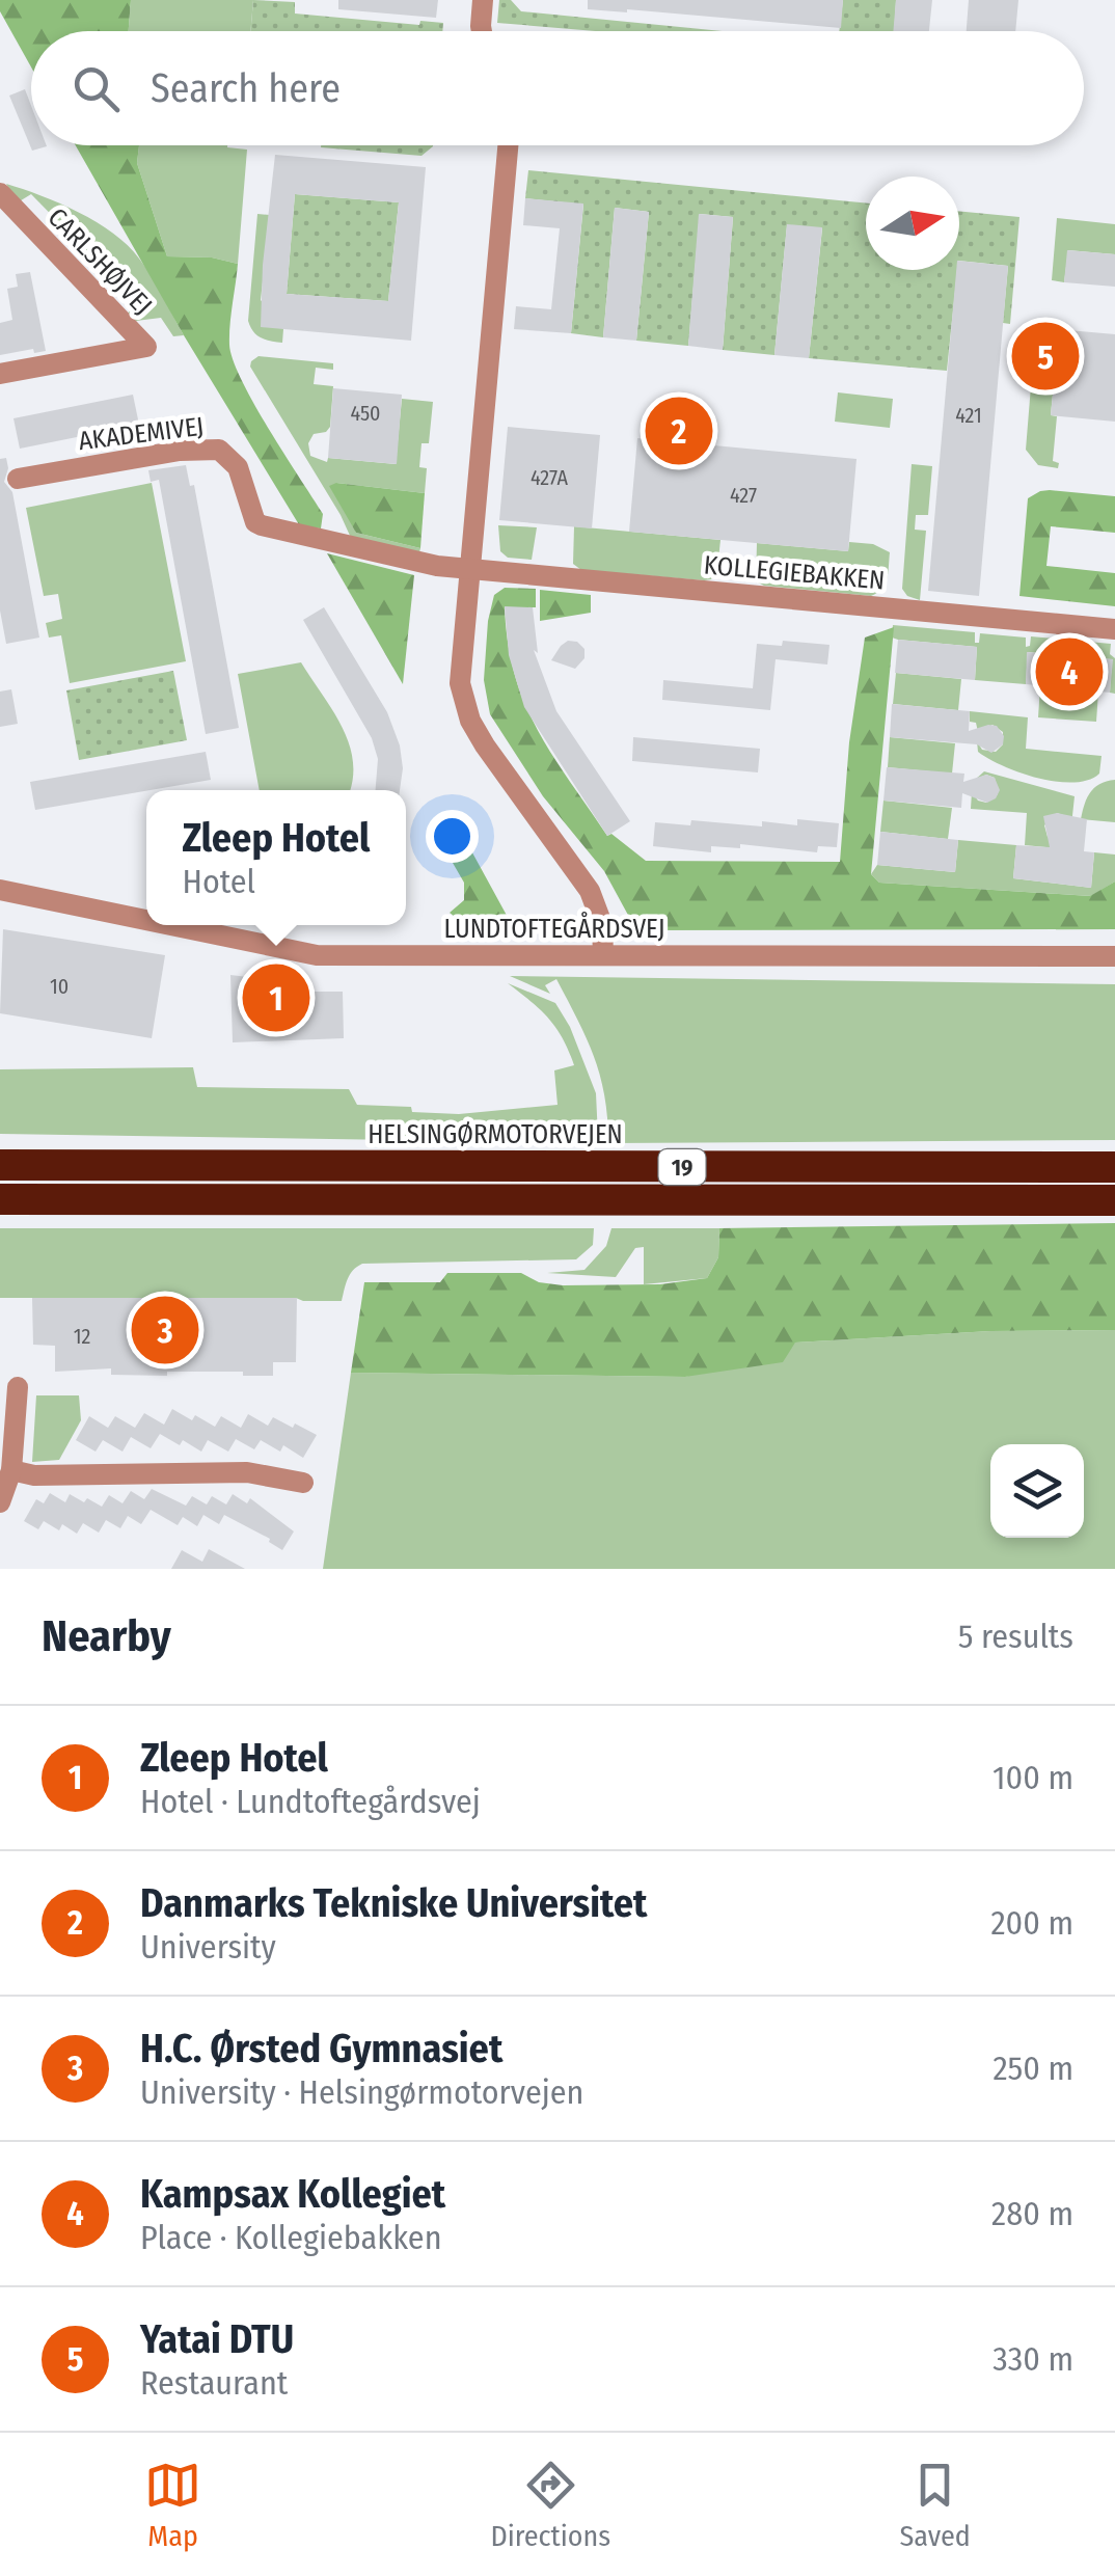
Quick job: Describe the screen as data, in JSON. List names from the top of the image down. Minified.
{"streets":{"highway":["HELSINGØRMOTORVEJEN","19"],"street":["CARLSHØJVEJ","AKADEMIVEJ","KOLLEGIEBAKKEN","LUNDTOFTEGÅRDSVEJ"]},"crossings":[["AKADEMIVEJ","KOLLEGIEBAKKEN"]],"house_numbers":["450","421","427A","427","10","12"],"north":"right","page":{"search":"Search here","pins":["5","2","4","1","3"],"popup":["Zleep Hotel","Hotel"],"heading":["Nearby","5 results"],"list":[{"mark":"1","name":"Zleep Hotel","note":"Hotel · Lundtoftegårdsvej","value":"100 m"},{"mark":"2","name":"Danmarks Tekniske Universitet","note":"University","value":"200 m"},{"mark":"3","name":"H.C. Ørsted Gymnasiet","note":"University · Helsingørmotorvejen","value":"250 m"},{"mark":"4","name":"Kampsax Kollegiet","note":"Place · Kollegiebakken","value":"280 m"},{"mark":"5","name":"Yatai DTU","note":"Restaurant","value":"330 m"}],"nav":["Map","Directions","Saved"]}}
